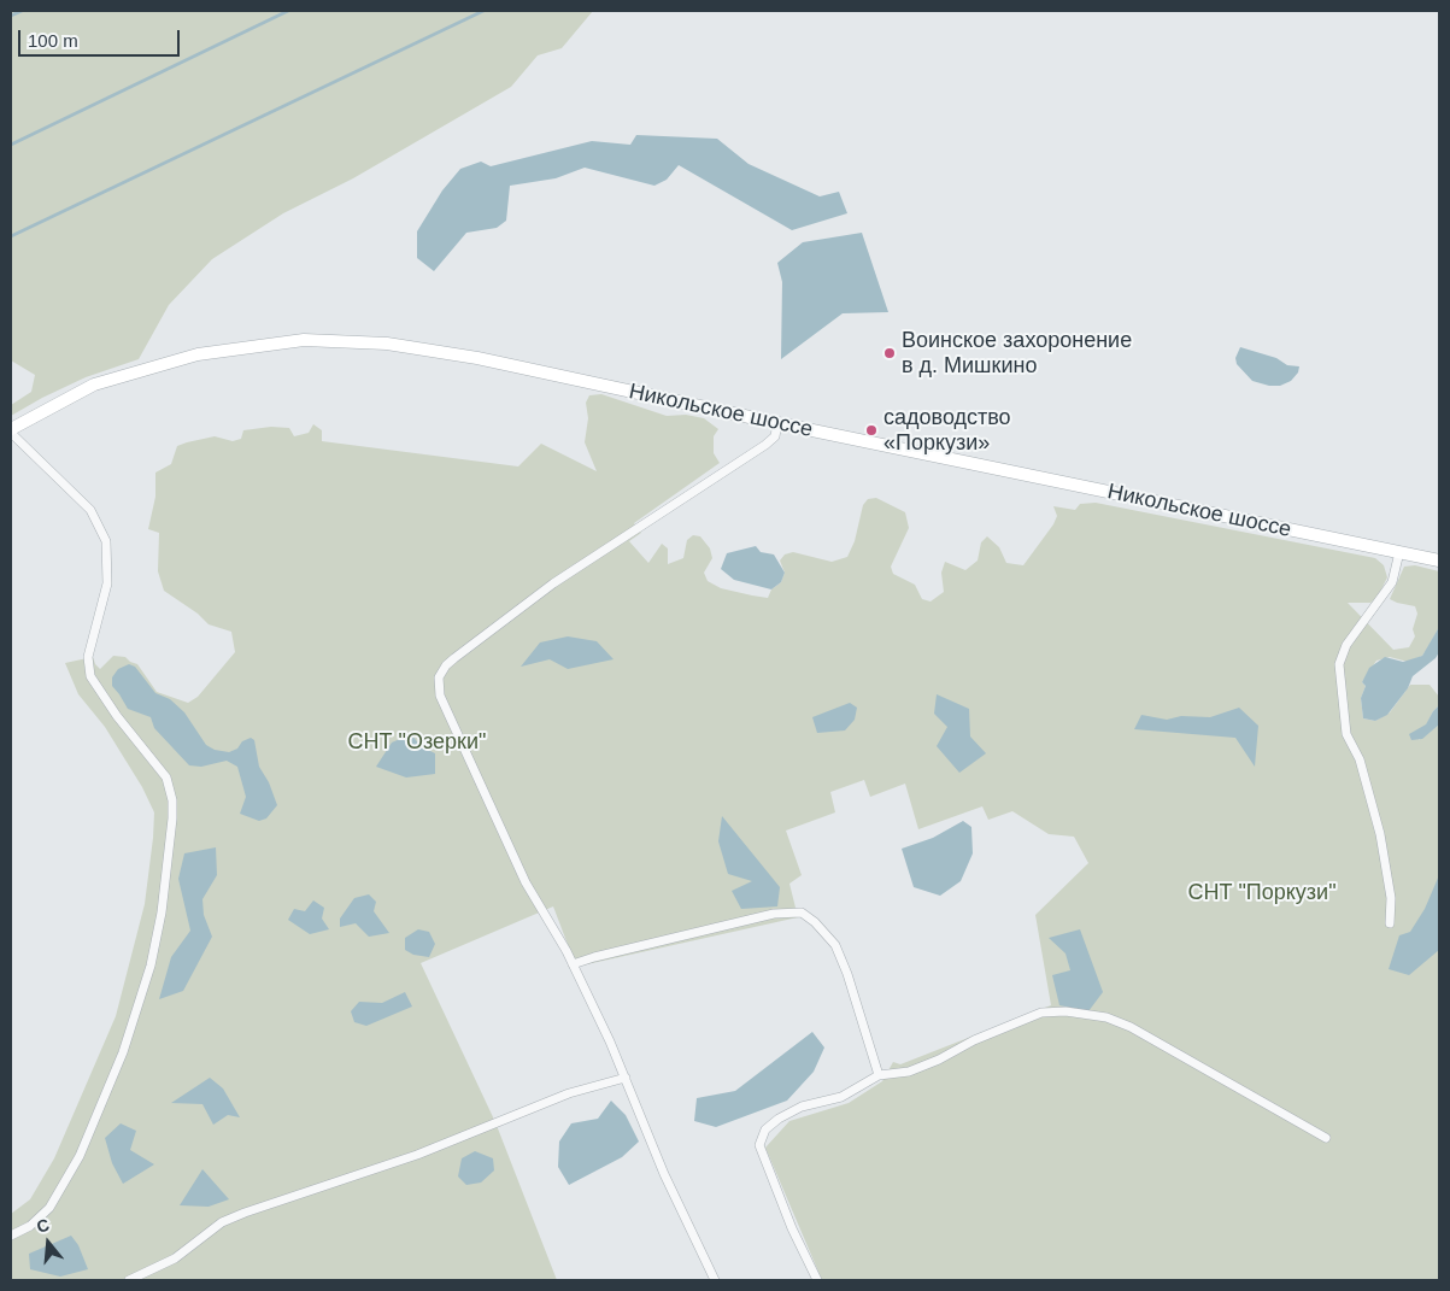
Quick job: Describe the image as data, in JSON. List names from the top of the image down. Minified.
{"streets":{"main road":["Никольское шоссе"]},"parks":["СНТ \"Озерки\"","СНТ \"Поркузи\""],"places":["Воинское захоронение в д. Мишкино","садоводство «Поркузи»"],"scale_bar":"100 m","north":"top"}
